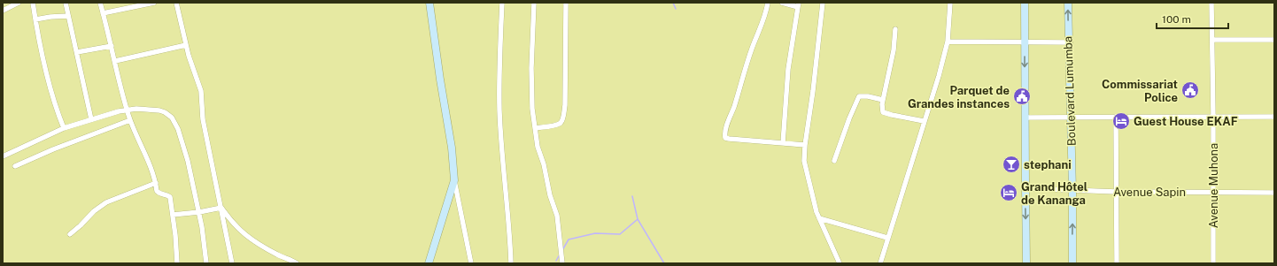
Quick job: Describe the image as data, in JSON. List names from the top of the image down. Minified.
{"streets":{"main road":["Boulevard Lumumba"],"street":["Avenue Muhona","Avenue Sapin"]},"crossings":[["Boulevard Lumumba","Avenue Sapin"],["Avenue Muhona","Avenue Sapin"]],"places":{"public building":["Commissariat Police","Parquet de Grandes instances"],"hotel":["Guest House EKAF","Grand Hôtel de Kananga"],"bar":["stephani"]},"scale_bar":"100 m"}
